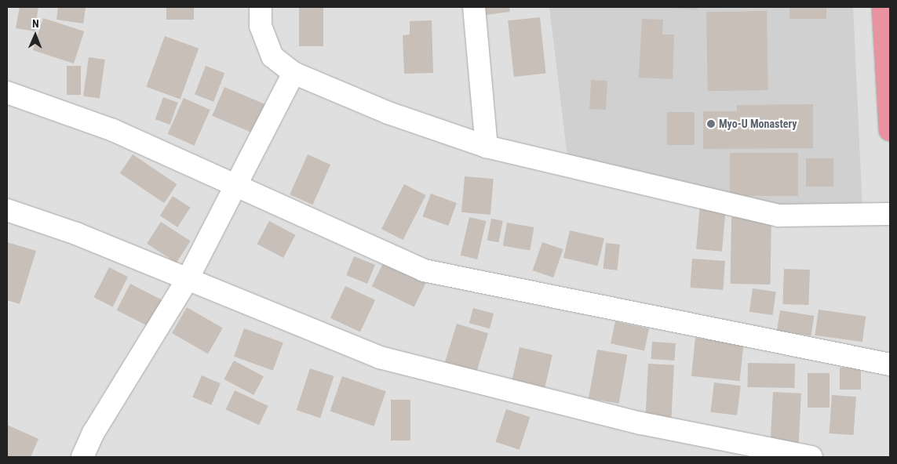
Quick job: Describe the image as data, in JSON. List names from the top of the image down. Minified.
{"places":["Myo-U Monastery"],"north":"top"}
